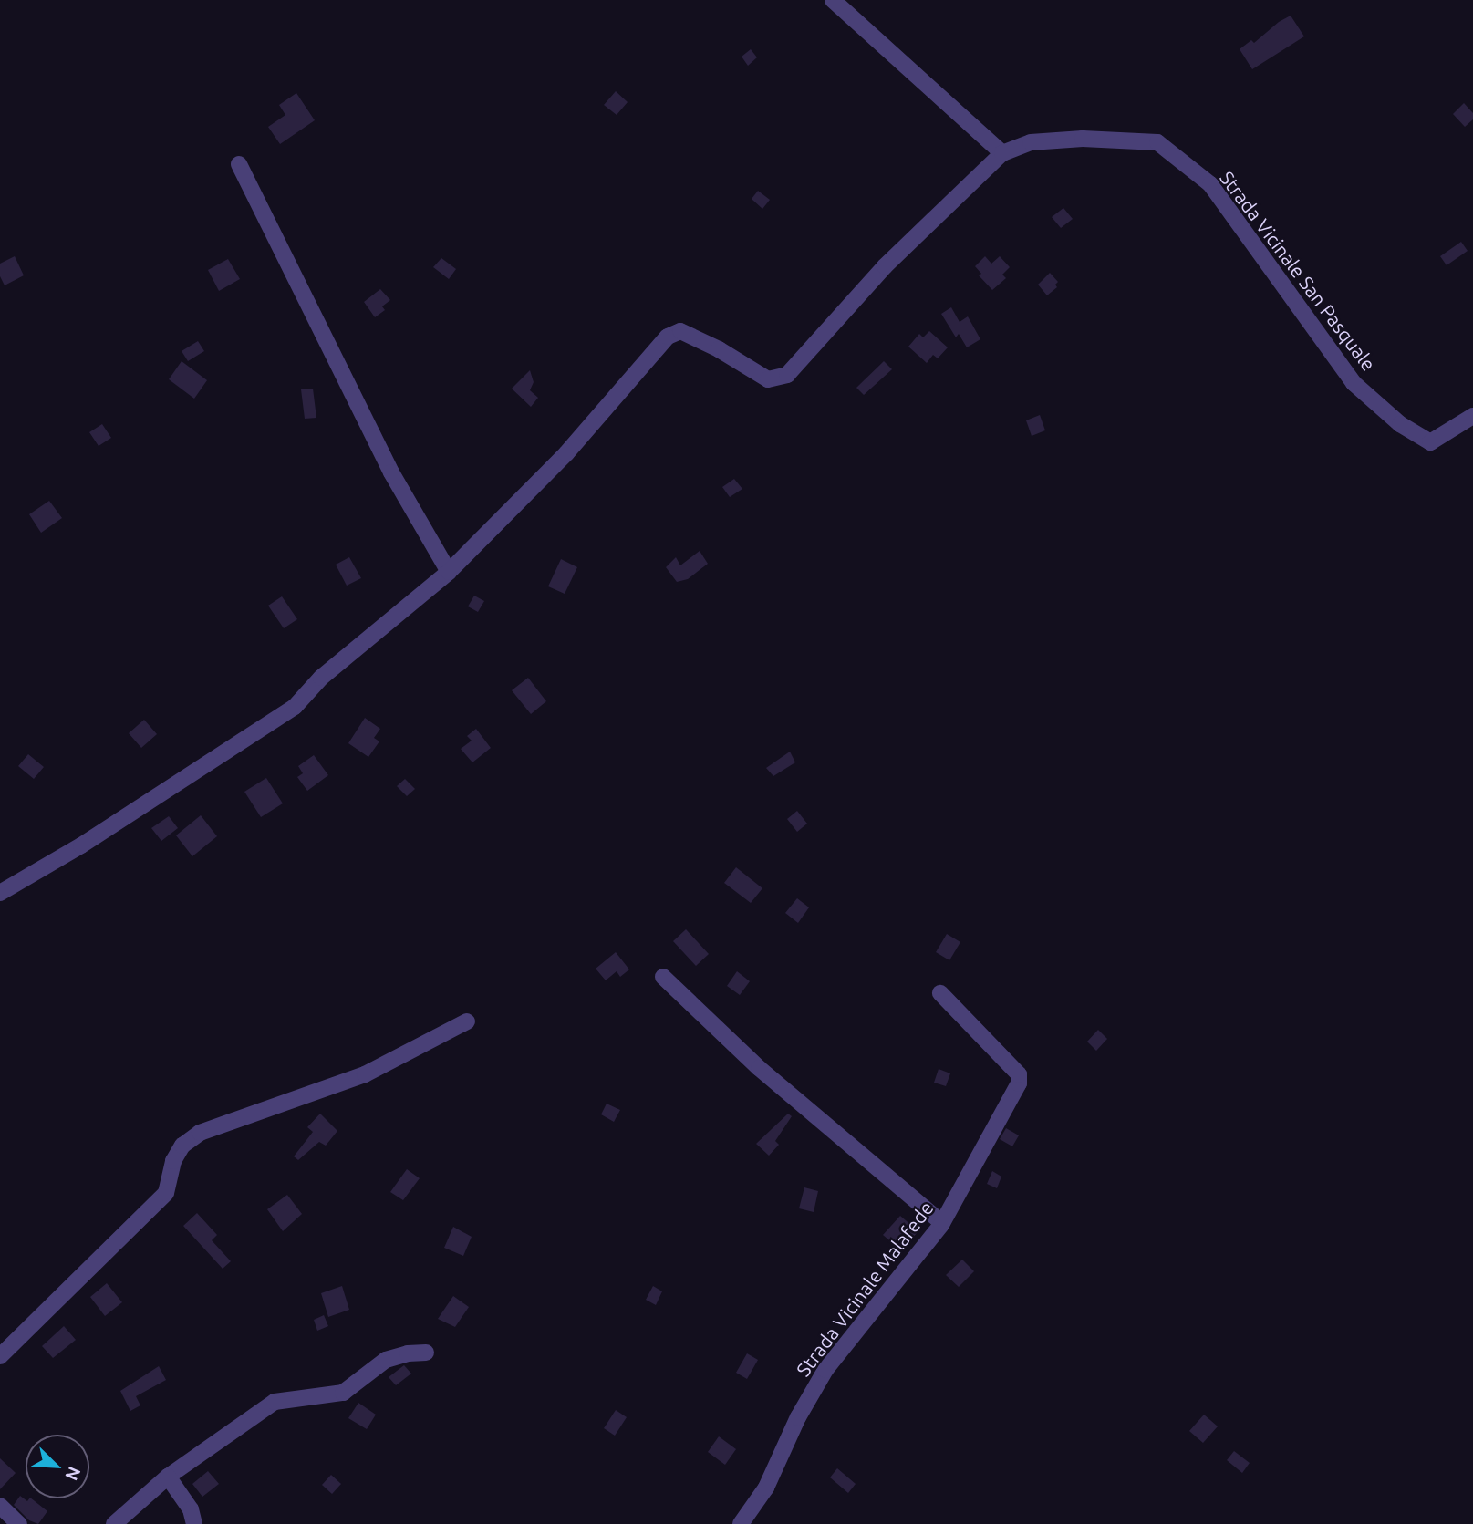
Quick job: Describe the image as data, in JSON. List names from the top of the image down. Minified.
{"streets":{"street":["Strada Vicinale San Pasquale","Strada Vicinale Malafede"]},"north":"bottom right"}
